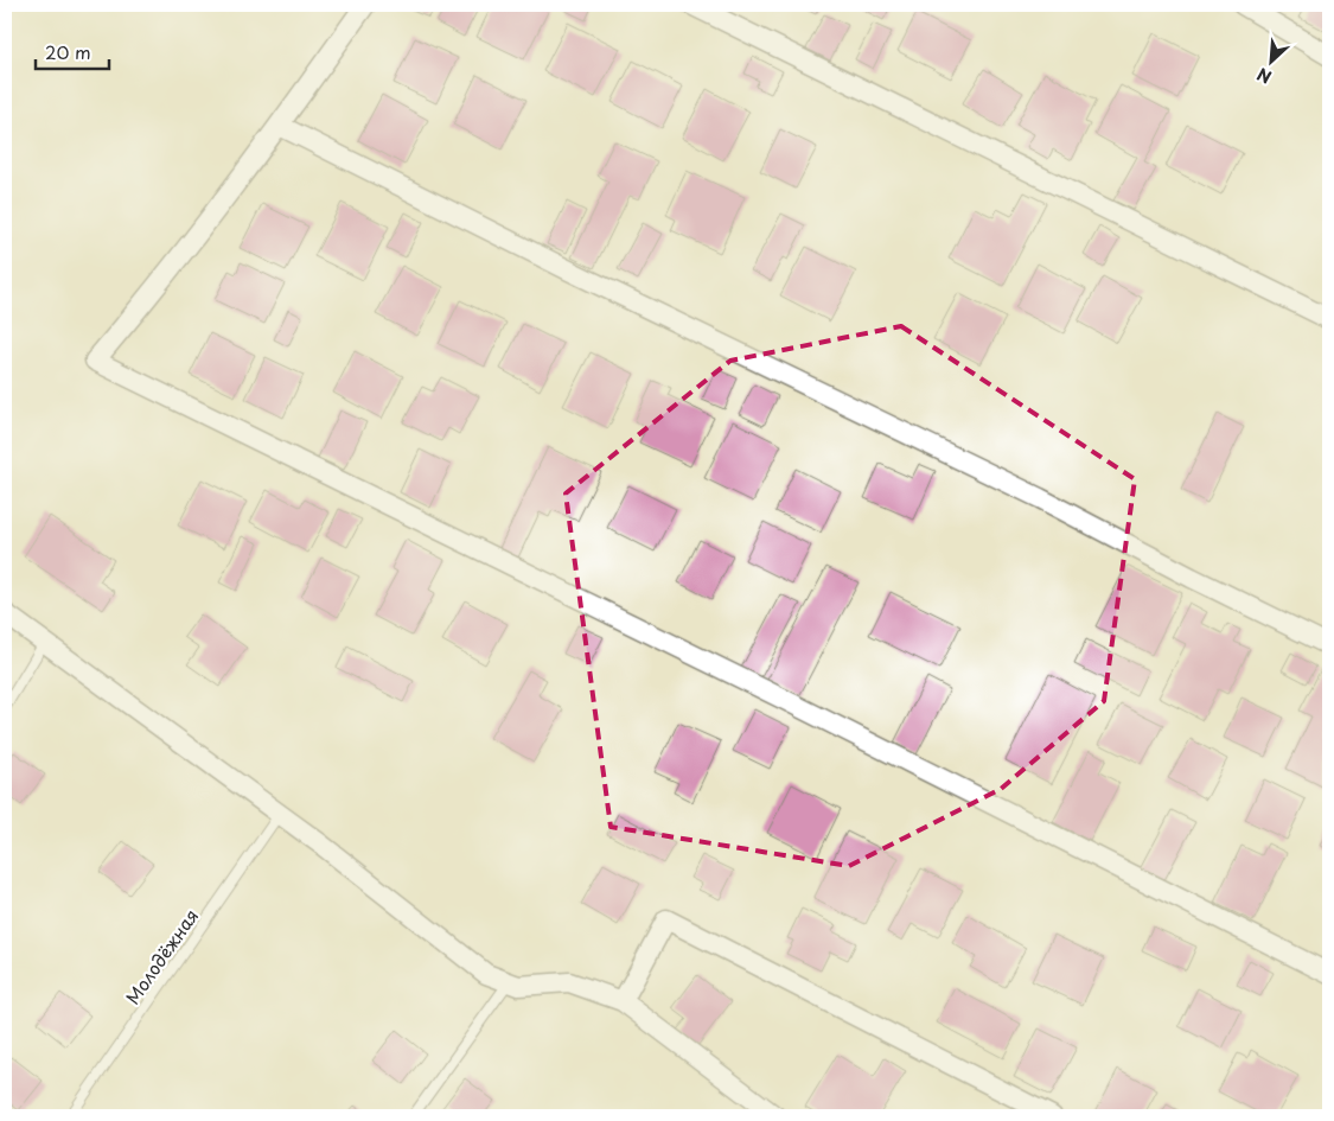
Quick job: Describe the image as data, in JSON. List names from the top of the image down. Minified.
{"streets":{"lane":["Молодёжная"]},"scale_bar":"20 m","north":"bottom left"}
